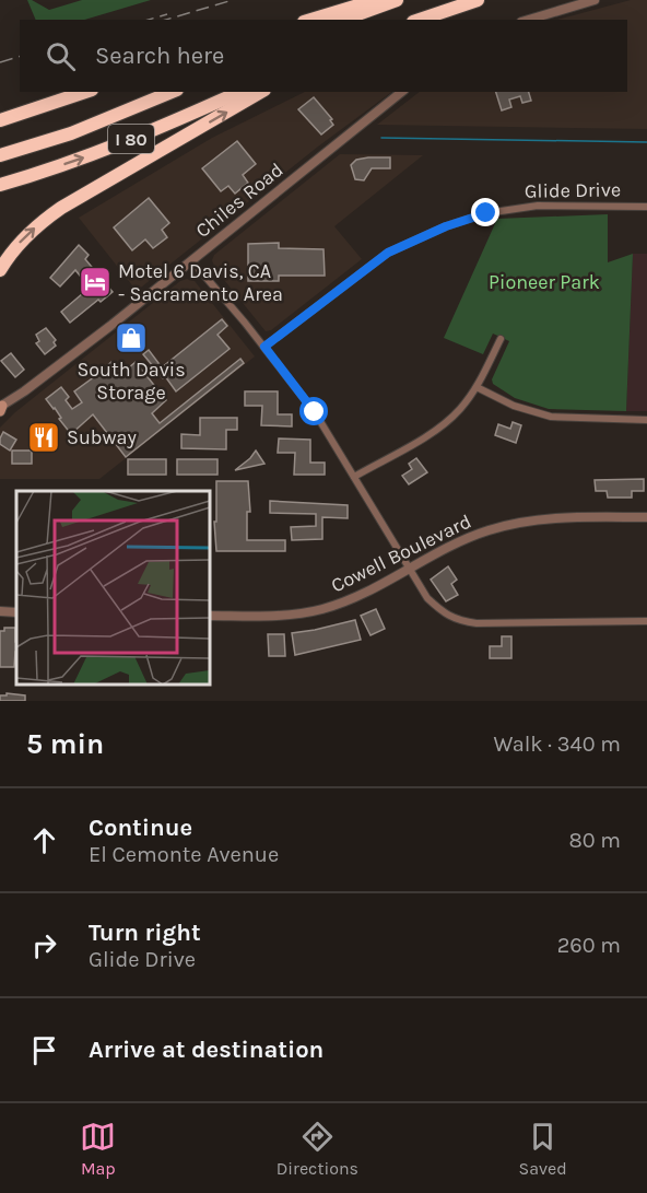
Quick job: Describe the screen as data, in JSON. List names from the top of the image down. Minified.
{"streets":{"highway":["I 80"],"street":["Glide Drive","Chiles Road","Cowell Boulevard"]},"parks":["Pioneer Park"],"places":{"hotel":["Motel 6 Davis, CA - Sacramento Area"],"shop":["South Davis Storage"],"restaurant":["Subway"]},"page":{"search":"Search here","heading":["5 min","Walk · 340 m"],"list":[["Continue","El Cemonte Avenue","80 m"],["Turn right","Glide Drive","260 m"],"Arrive at destination"],"nav":["Map","Directions","Saved"]}}
